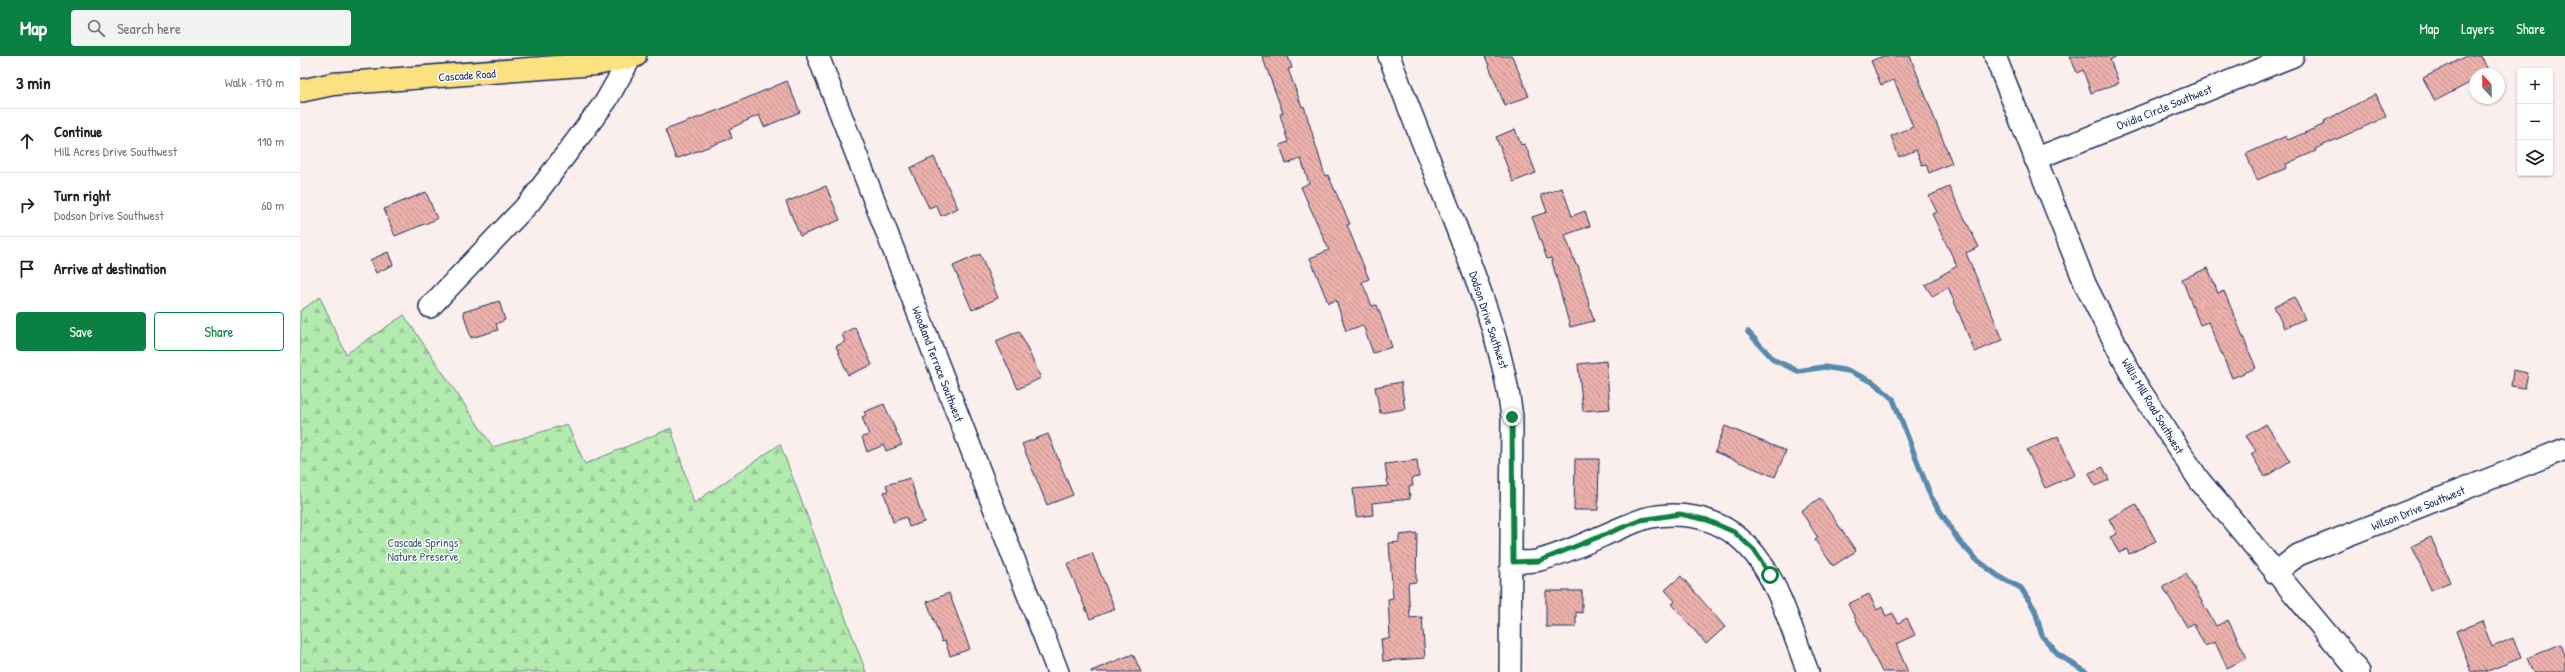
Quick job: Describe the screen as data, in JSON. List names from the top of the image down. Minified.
{"streets":{"main road":["Cascade Road"],"street":["Ovidia Circle Southwest","Dodson Drive Southwest","Woodland Terrace Southwest","Willis Mill Road Southwest","Wilson Drive Southwest"]},"crossings":[["Ovidia Circle Southwest","Willis Mill Road Southwest"],["Willis Mill Road Southwest","Wilson Drive Southwest"]],"parks":["Cascade Springs Nature Preserve"],"north":"top","page":{"header":"Map","search":"Search here","nav":["Map","Layers","Share"],"heading":["3 min","Walk · 170 m"],"map_buttons":["+","−"],"list":[["Continue","Mill Acres Drive Southwest","110 m"],["Turn right","Dodson Drive Southwest","60 m"],"Arrive at destination"],"buttons":["Save","Share"]}}
